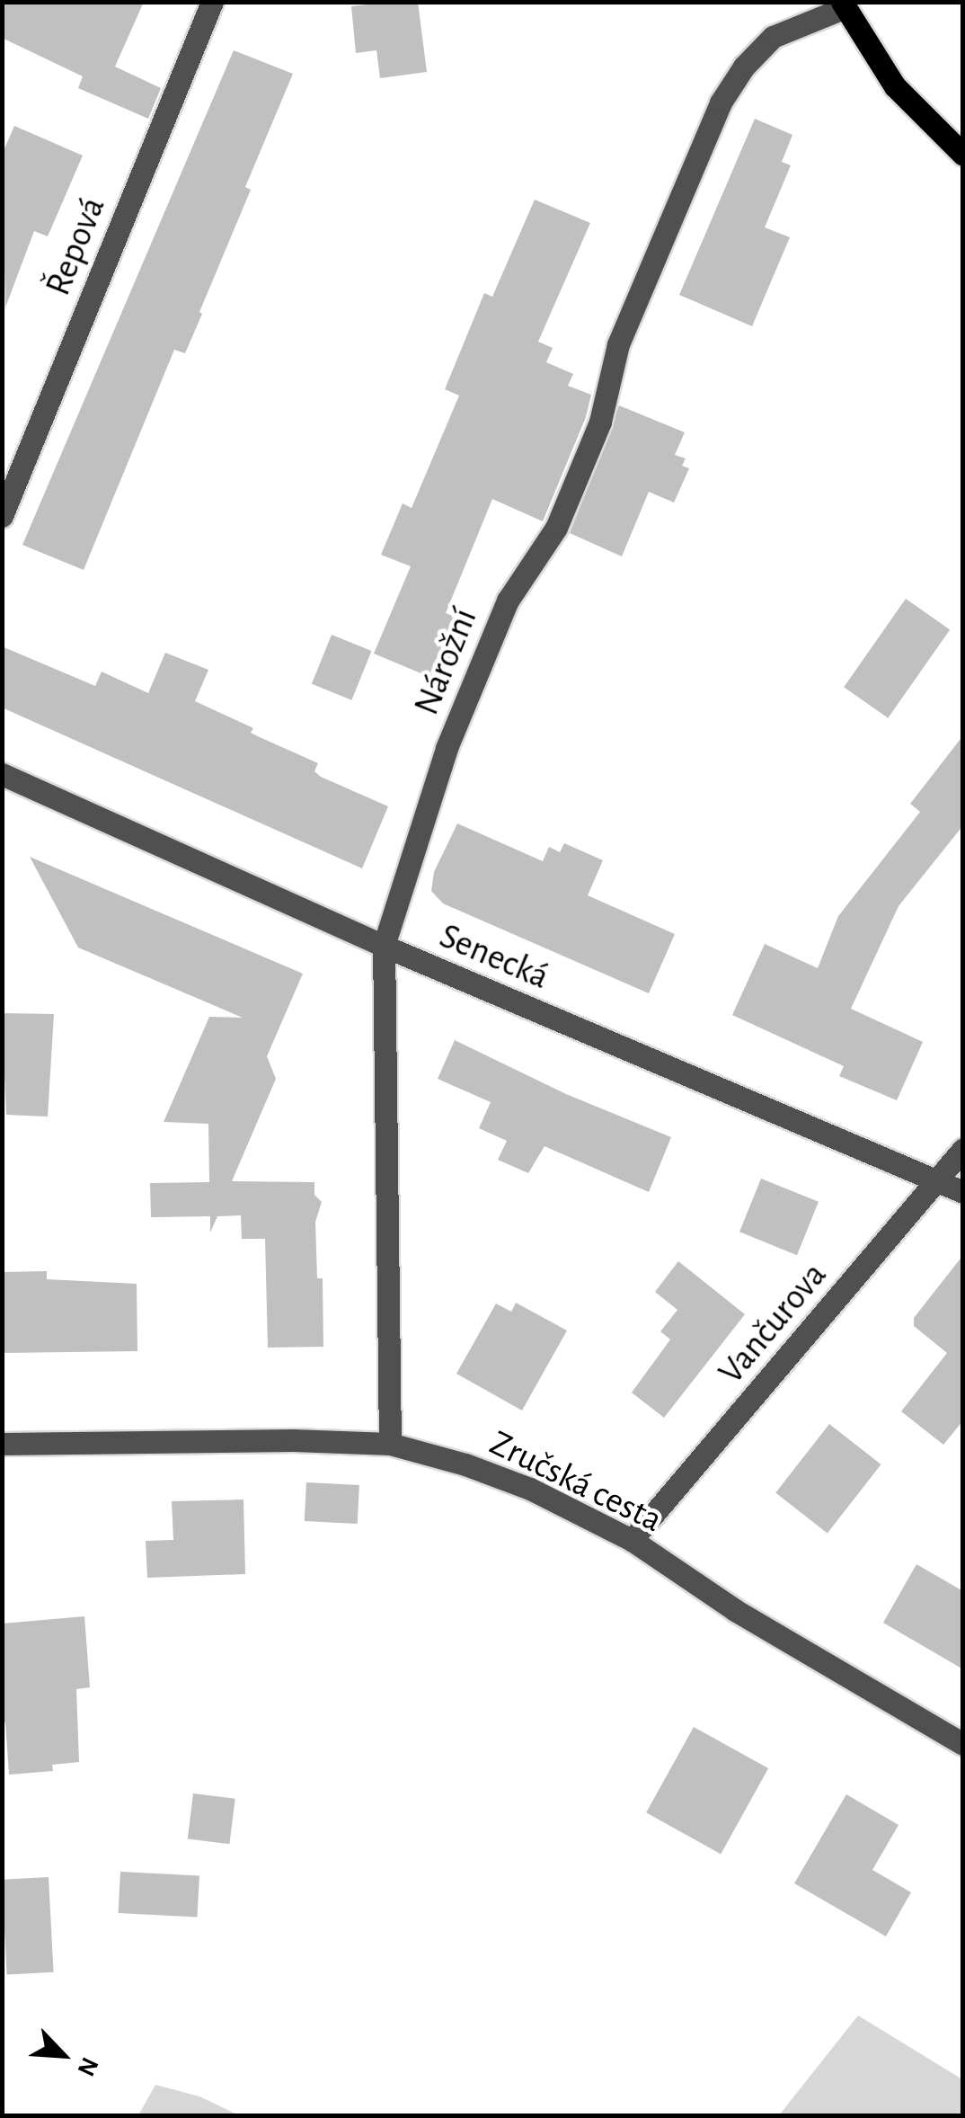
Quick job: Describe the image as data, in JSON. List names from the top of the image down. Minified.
{"streets":{"street":["Řepová","Nárožní","Senecká","Vančurova","Zručská cesta"]},"crossings":[["Nárožní","Senecká"],["Nárožní","Zručská cesta"],["Senecká","Vančurova"],["Vančurova","Zručská cesta"]],"north":"bottom right"}
